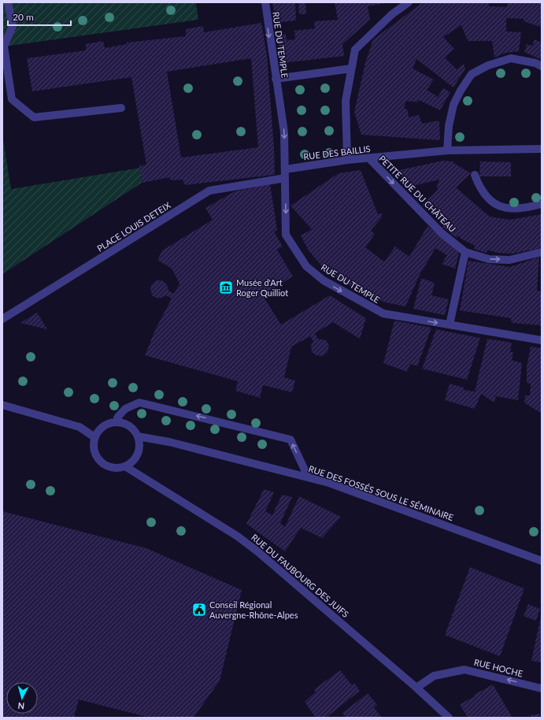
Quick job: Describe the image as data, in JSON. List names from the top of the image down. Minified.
{"streets":{"street":["RUE DU TEMPLE","RUE DES BAILLIS","PETITE RUE DU CHÂTEAU","PLACE LOUIS DETEIX","RUE DES FOSSÉS SOUS LE SÉMINAIRE","RUE DU FAUBOURG DES JUIFS","RUE HOCHE"]},"crossings":[["RUE DU TEMPLE","RUE DES BAILLIS"],["RUE DU TEMPLE","PLACE LOUIS DETEIX"],["RUE DES BAILLIS","PETITE RUE DU CHÂTEAU"],["RUE DES FOSSÉS SOUS LE SÉMINAIRE","RUE DU FAUBOURG DES JUIFS"],["RUE DU FAUBOURG DES JUIFS","RUE HOCHE"]],"one_way":["RUE DU TEMPLE","PETITE RUE DU CHÂTEAU","RUE HOCHE"],"places":{"museum":["Musée d'Art Roger Quilliot"],"public building":["Conseil Régional Auvergne-Rhône-Alpes"]},"scale_bar":"20 m","north":"bottom"}
